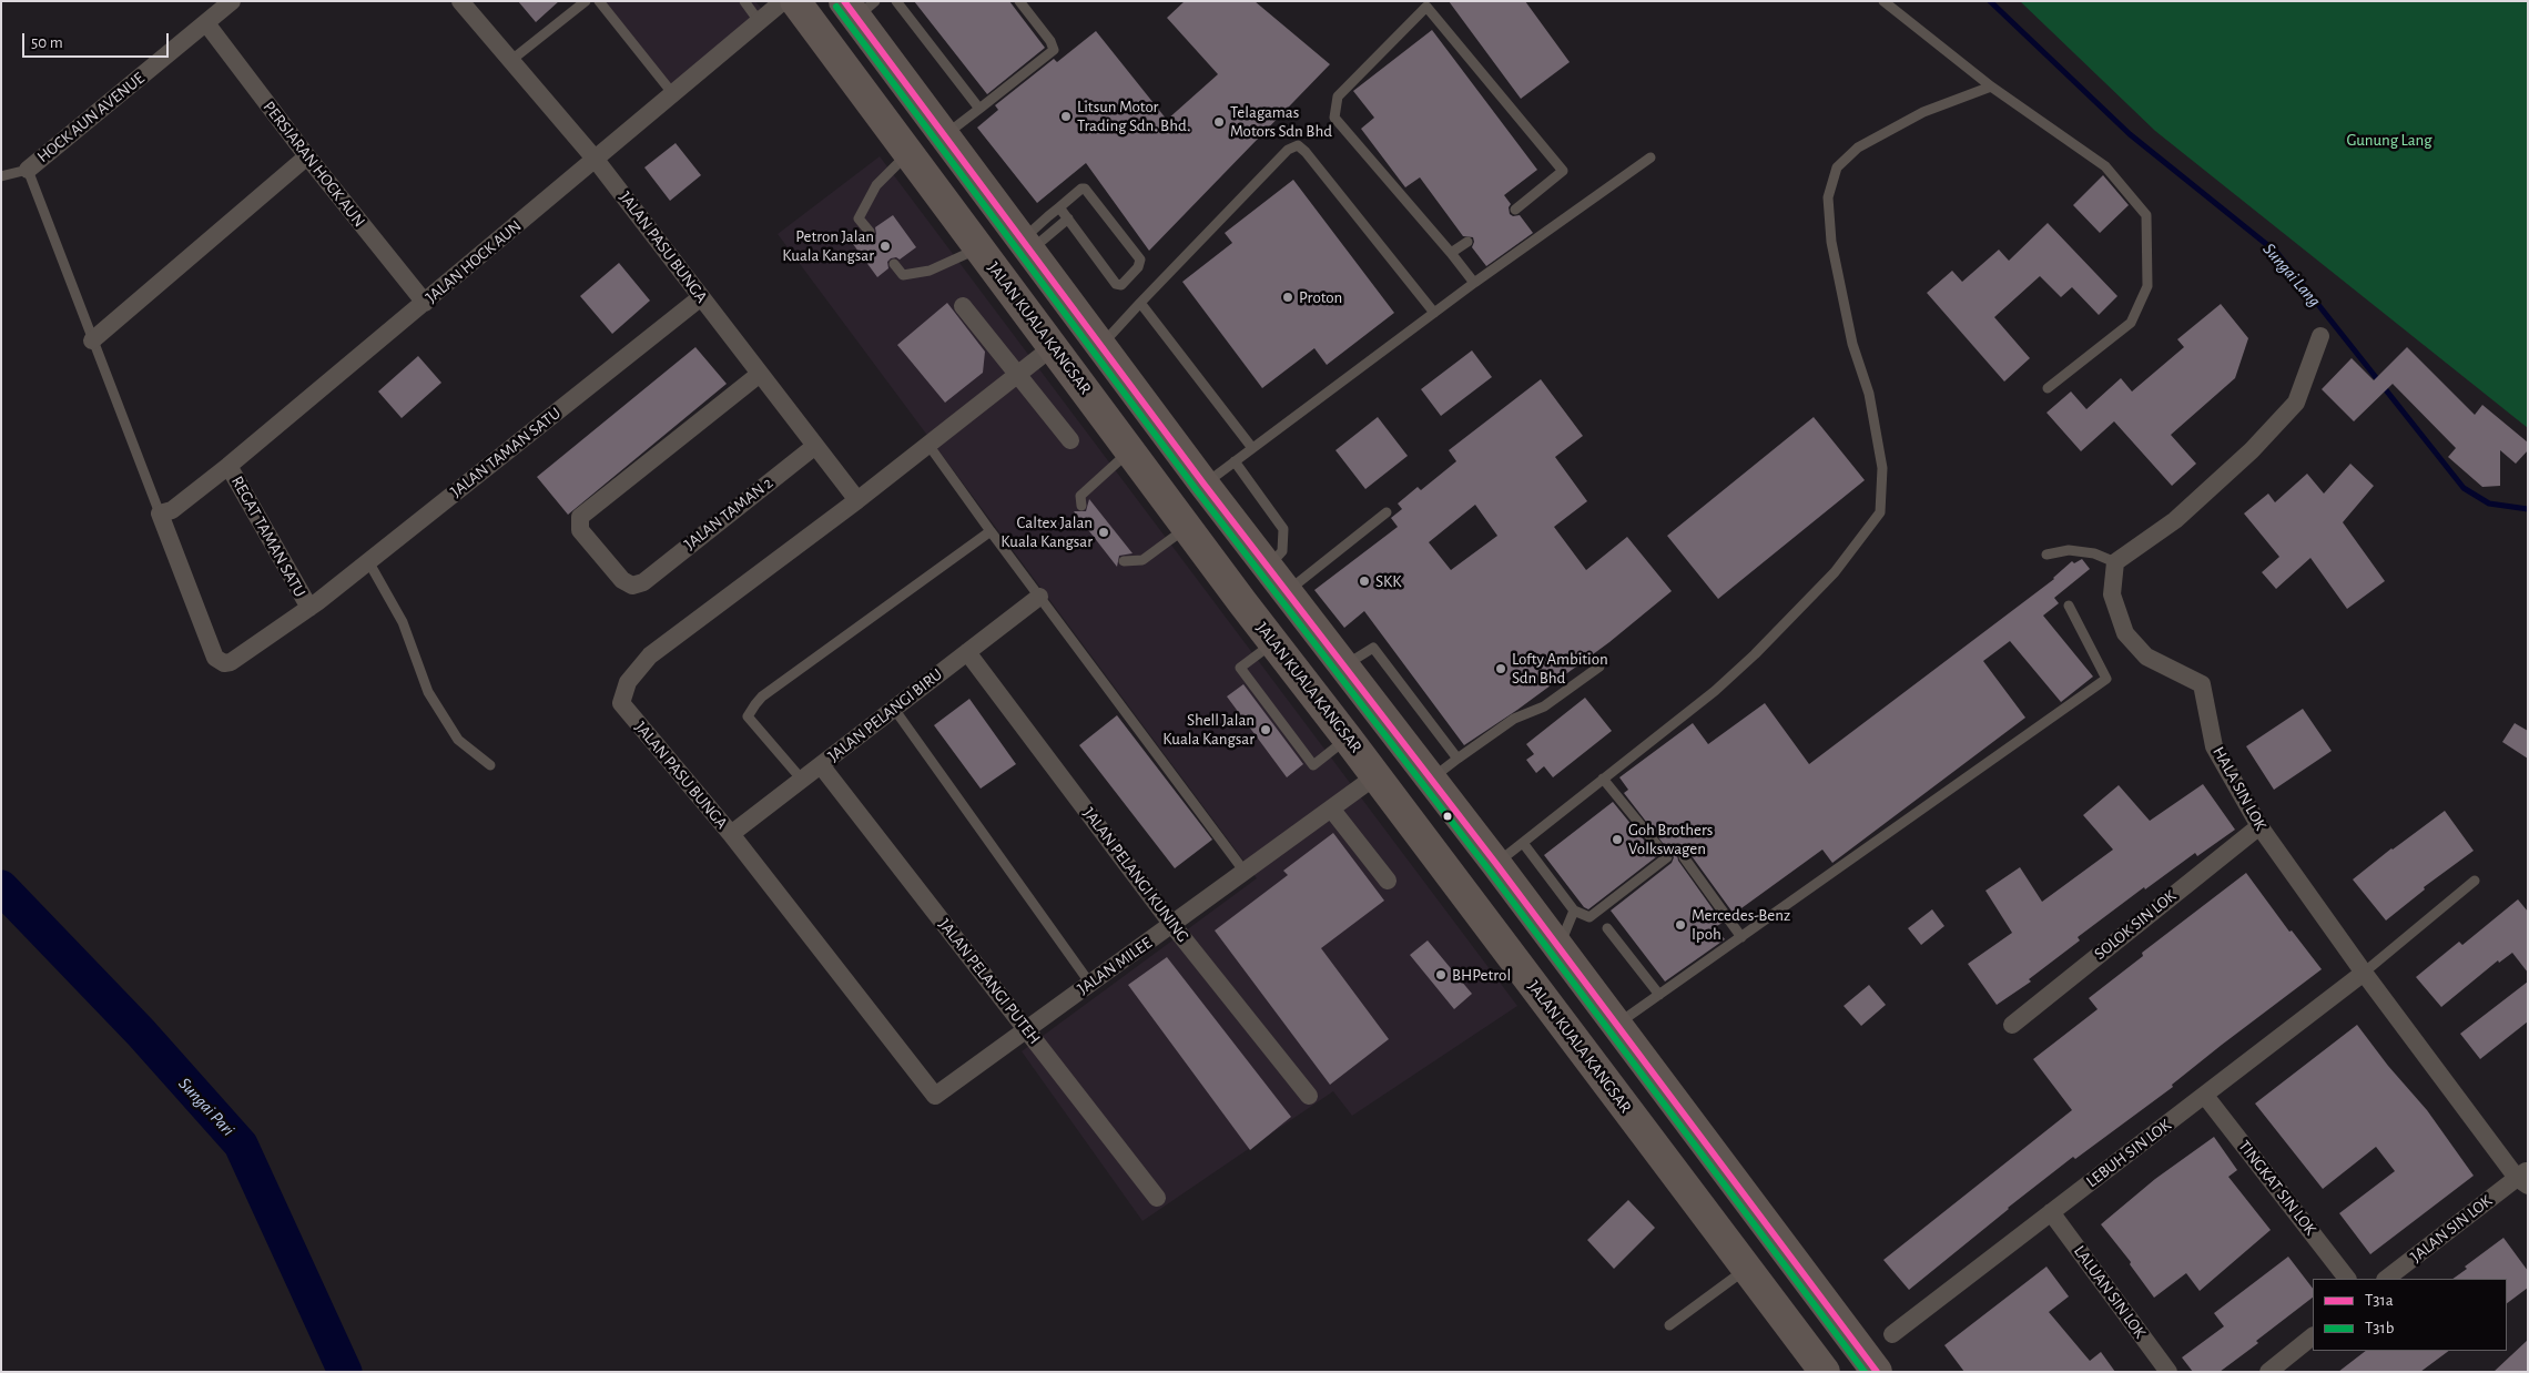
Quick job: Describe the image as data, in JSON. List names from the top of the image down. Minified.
{"streets":{"highway":["JALAN KUALA KANGSAR"],"street":["HOCK AUN AVENUE","PERSIARAN HOCK AUN","JALAN PASU BUNGA","JALAN HOCK AUN","JALAN TAMAN SATU","JALAN TAMAN 2","REGAT TAMAN SATU","JALAN PELANGI BIRU","HALA SIN LOK","JALAN PELANGI KUNING","SOLOK SIN LOK","JALAN MILEE","JALAN PELANGI PUTEH","LEBUH SIN LOK","TINGKAT SIN LOK","JALAN SIN LOK","LALUAN SIN LOK"]},"crossings":[["HOCK AUN AVENUE","PERSIARAN HOCK AUN"],["PERSIARAN HOCK AUN","JALAN HOCK AUN"],["JALAN PASU BUNGA","JALAN HOCK AUN"],["JALAN PASU BUNGA","JALAN KUALA KANGSAR"],["JALAN PASU BUNGA","JALAN TAMAN SATU"],["JALAN PASU BUNGA","JALAN TAMAN 2"],["JALAN PASU BUNGA","JALAN PELANGI BIRU"],["JALAN PASU BUNGA","JALAN MILEE"],["JALAN HOCK AUN","JALAN TAMAN SATU"],["JALAN HOCK AUN","REGAT TAMAN SATU"],["JALAN KUALA KANGSAR","JALAN MILEE"],["JALAN TAMAN SATU","REGAT TAMAN SATU"],["JALAN PELANGI BIRU","JALAN PELANGI KUNING"],["JALAN PELANGI BIRU","JALAN PELANGI PUTEH"],["HALA SIN LOK","SOLOK SIN LOK"],["HALA SIN LOK","LEBUH SIN LOK"],["HALA SIN LOK","JALAN SIN LOK"],["JALAN PELANGI KUNING","JALAN MILEE"],["JALAN MILEE","JALAN PELANGI PUTEH"],["LEBUH SIN LOK","TINGKAT SIN LOK"],["LEBUH SIN LOK","LALUAN SIN LOK"]],"water":["Sungai Lang","Sungai Pari"],"parks":["Gunung Lang"],"places":["Litsun Motor Trading Sdn. Bhd.","Telagamas Motors Sdn Bhd","Petron Jalan Kuala Kangsar","Proton","Caltex Jalan Kuala Kangsar","SKK","Lofty Ambition Sdn Bhd","Shell Jalan Kuala Kangsar","Goh Brothers Volkswagen","Mercedes-Benz Ipoh","BHPetrol"],"lines":["transit line T31a","transit line T31b"],"legend":["T31a","T31b"],"scale_bar":"50 m"}
